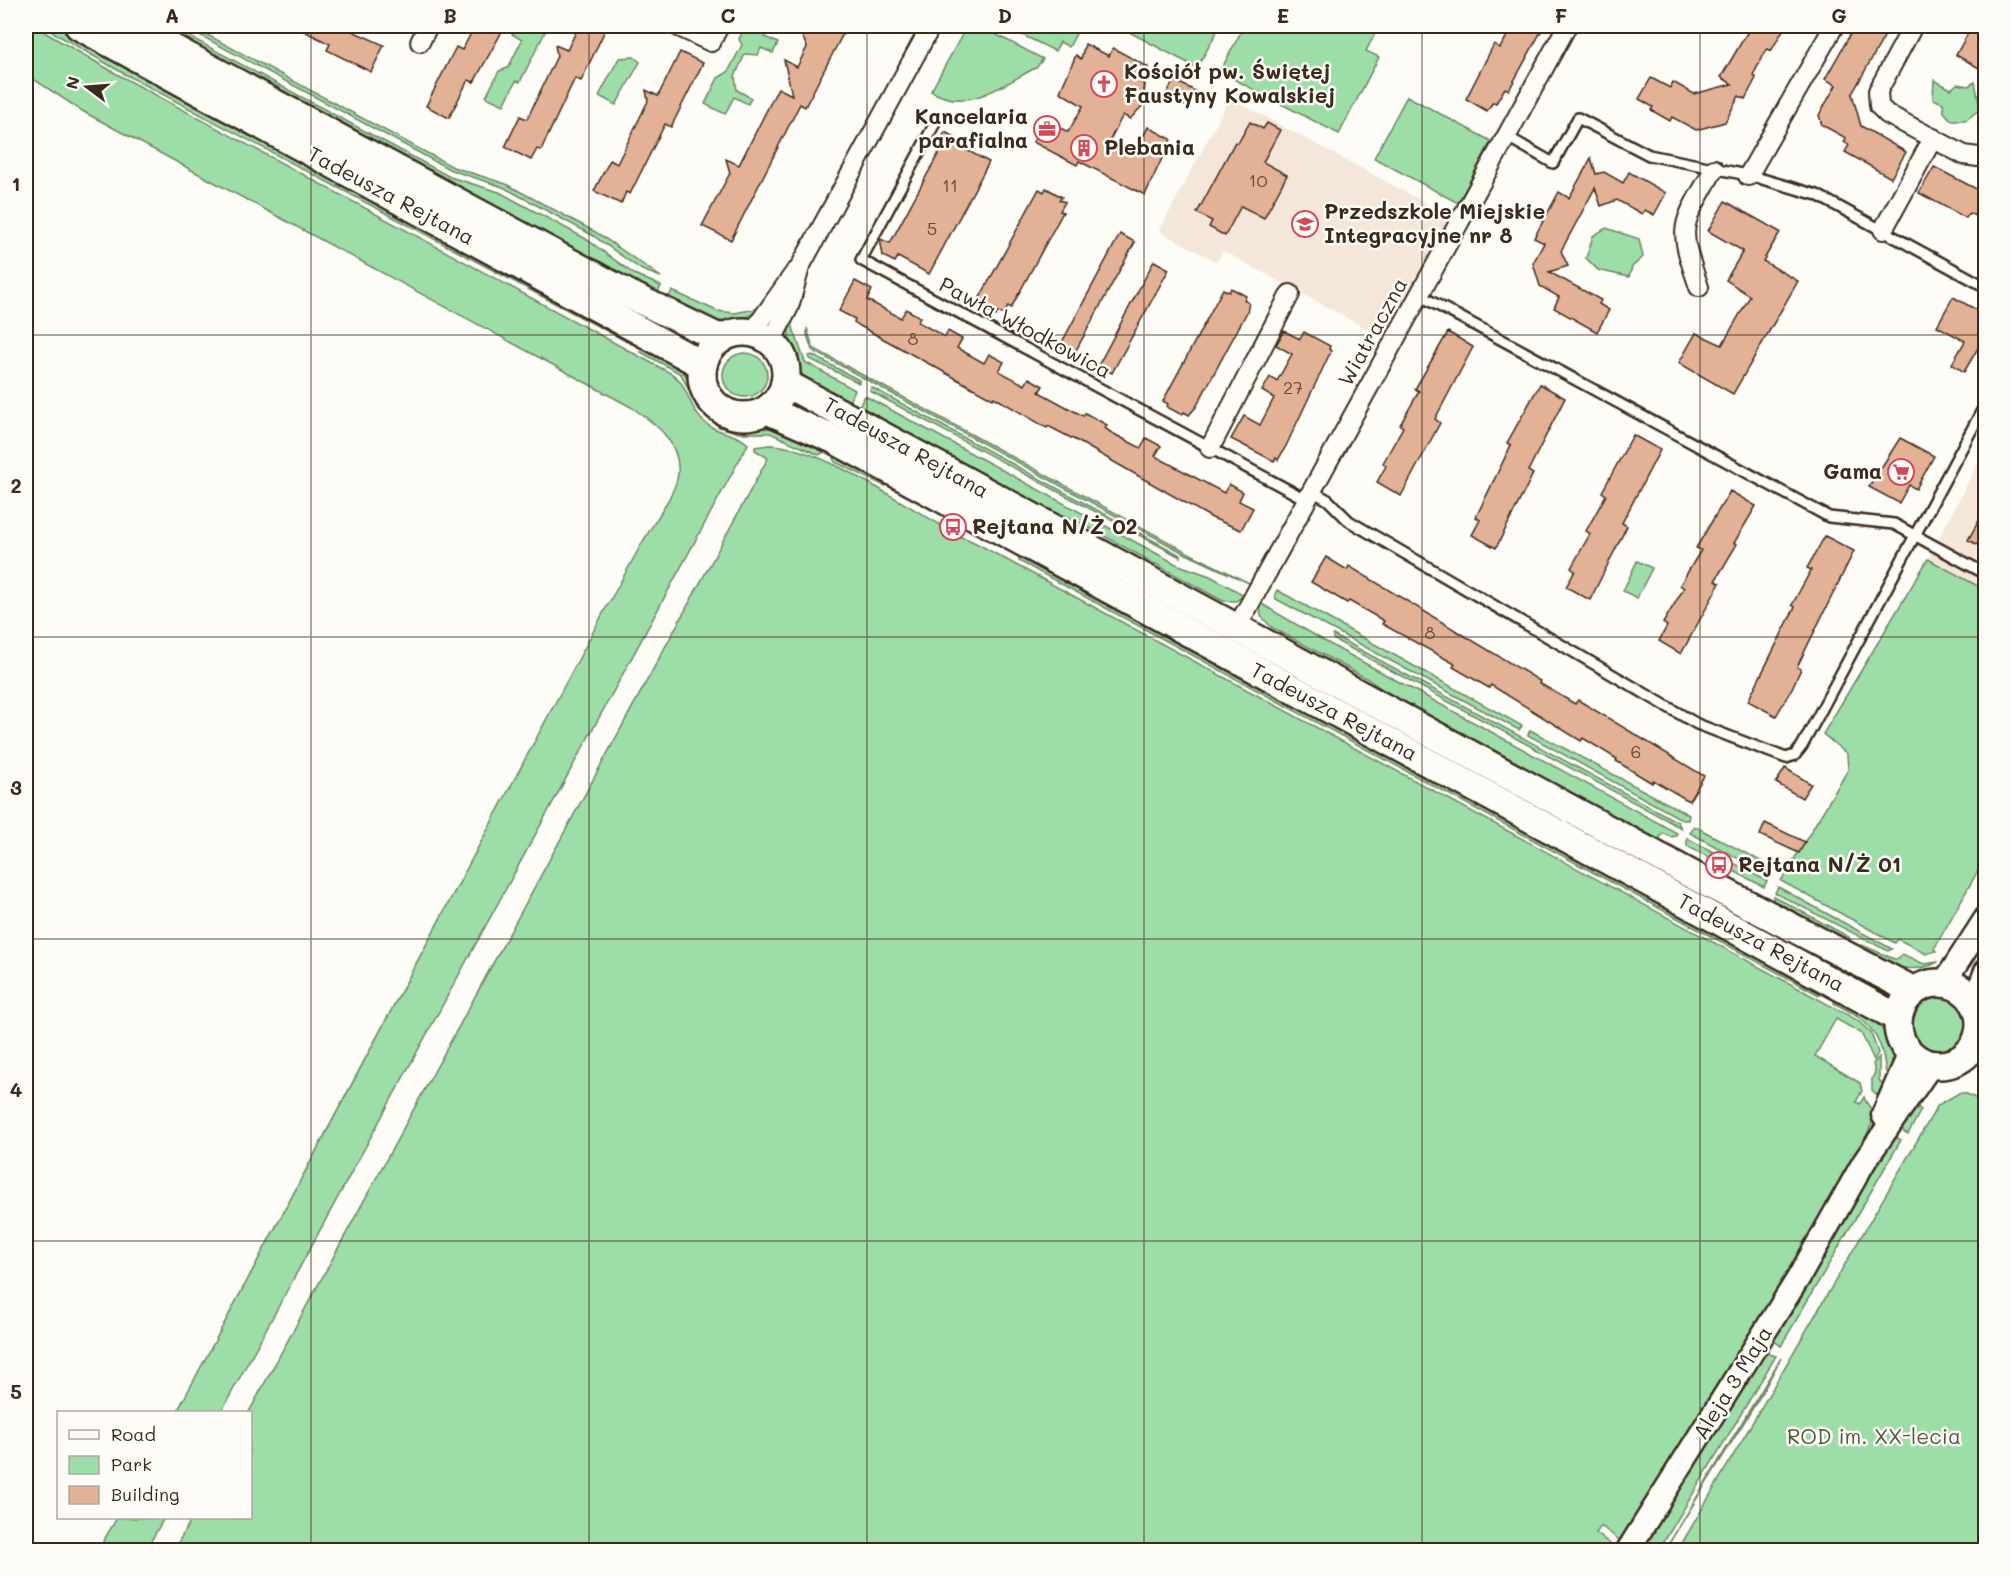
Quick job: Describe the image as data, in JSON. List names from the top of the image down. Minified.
{"streets":{"main road":["Tadeusza Rejtana"],"street":["Wiatraczna","Aleja 3 Maja"],"lane":["Pawła Włodkowica"]},"crossings":[["Tadeusza Rejtana","Wiatraczna"],["Tadeusza Rejtana","Aleja 3 Maja"],["Pawła Włodkowica","Wiatraczna"]],"parks":["ROD im. XX-lecia"],"places":{"church":["Kościół pw. Świętej Faustyny Kowalskiej"],"office":["Kancelaria parafialna"],"building":["Plebania"],"school or university":["Przedszkole Miejskie Integracyjne nr 8"],"supermarket":["Gama"],"bus stop":["Rejtana N/Ż 02","Rejtana N/Ż 01"]},"house_numbers":["10","11","5","8","27","8","6"],"legend":["Road","Park","Building"],"north":"left","grid":{"columns":["A","B","C","D","E","F","G"],"rows":["1","2","3","4","5"]}}
